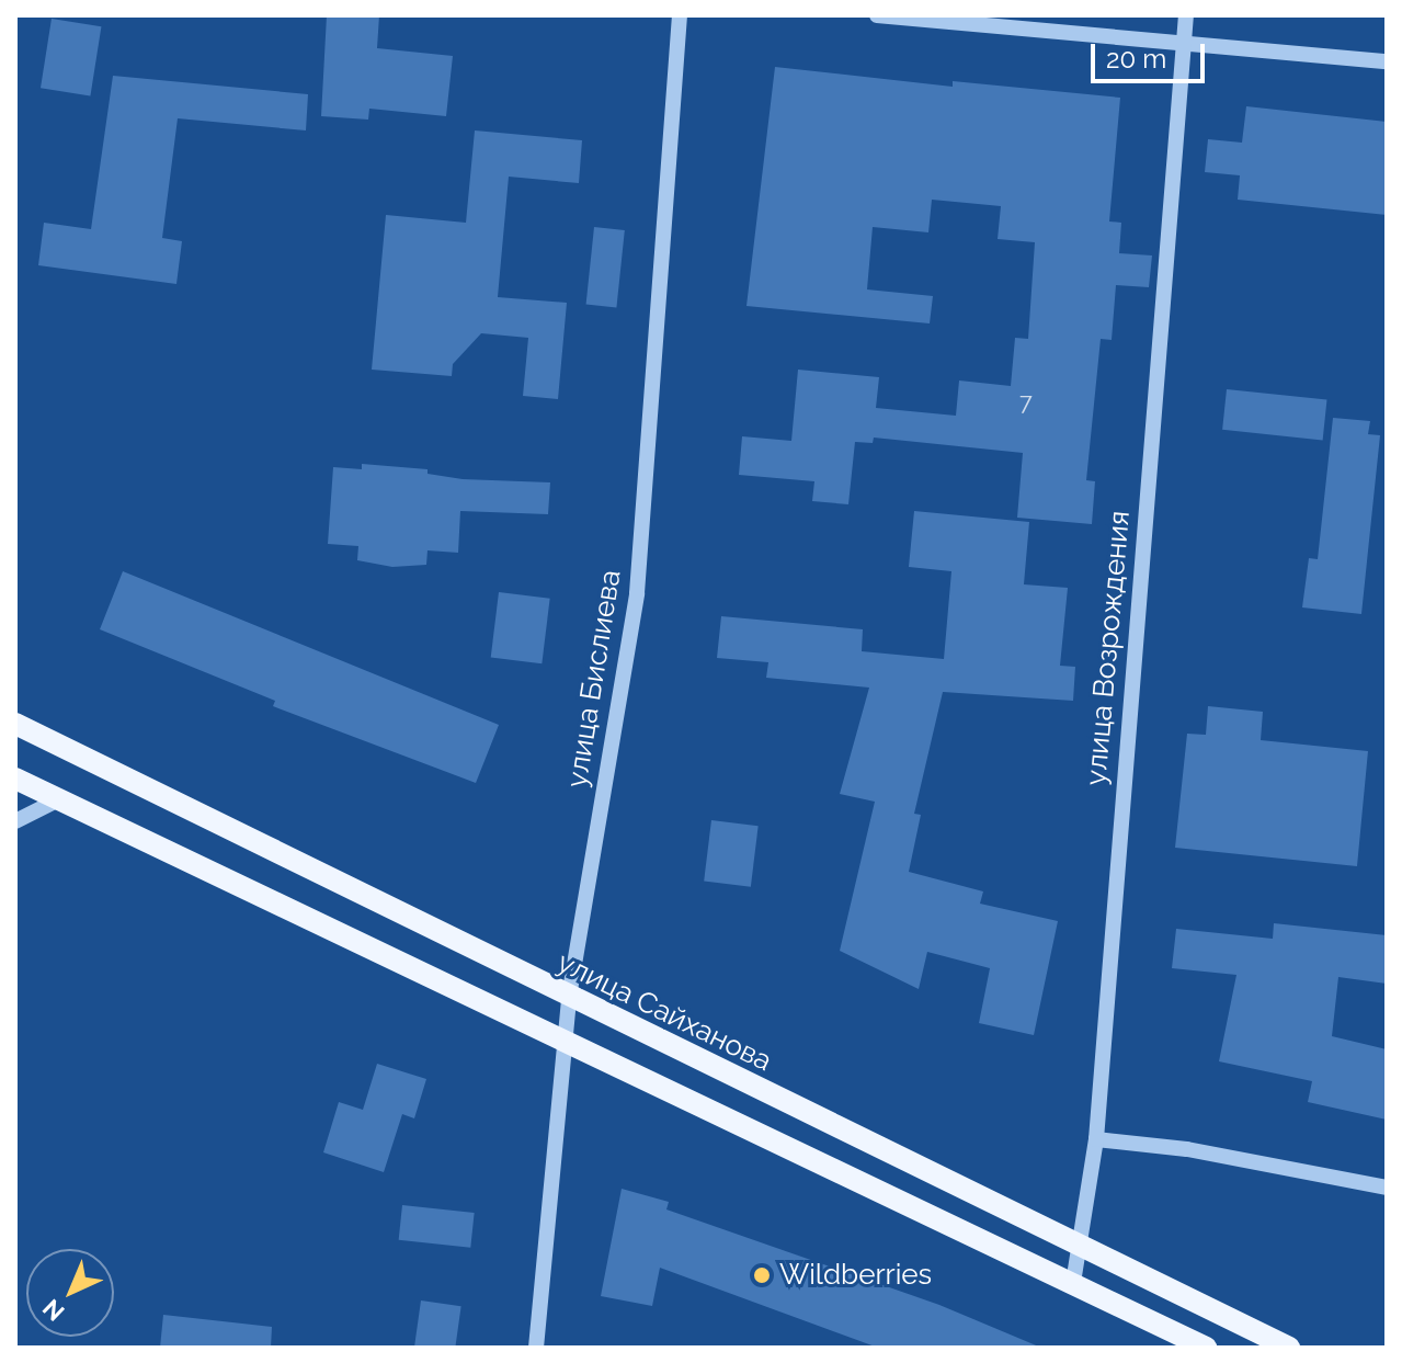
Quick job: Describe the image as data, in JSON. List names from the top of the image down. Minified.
{"streets":{"main road":["улица Сайханова"],"street":["улица Возрождения","улица Бислиева"]},"crossings":[["улица Возрождения","улица Сайханова"],["улица Бислиева","улица Сайханова"]],"places":["Wildberries"],"house_numbers":["7"],"scale_bar":"20 m","north":"bottom left"}
